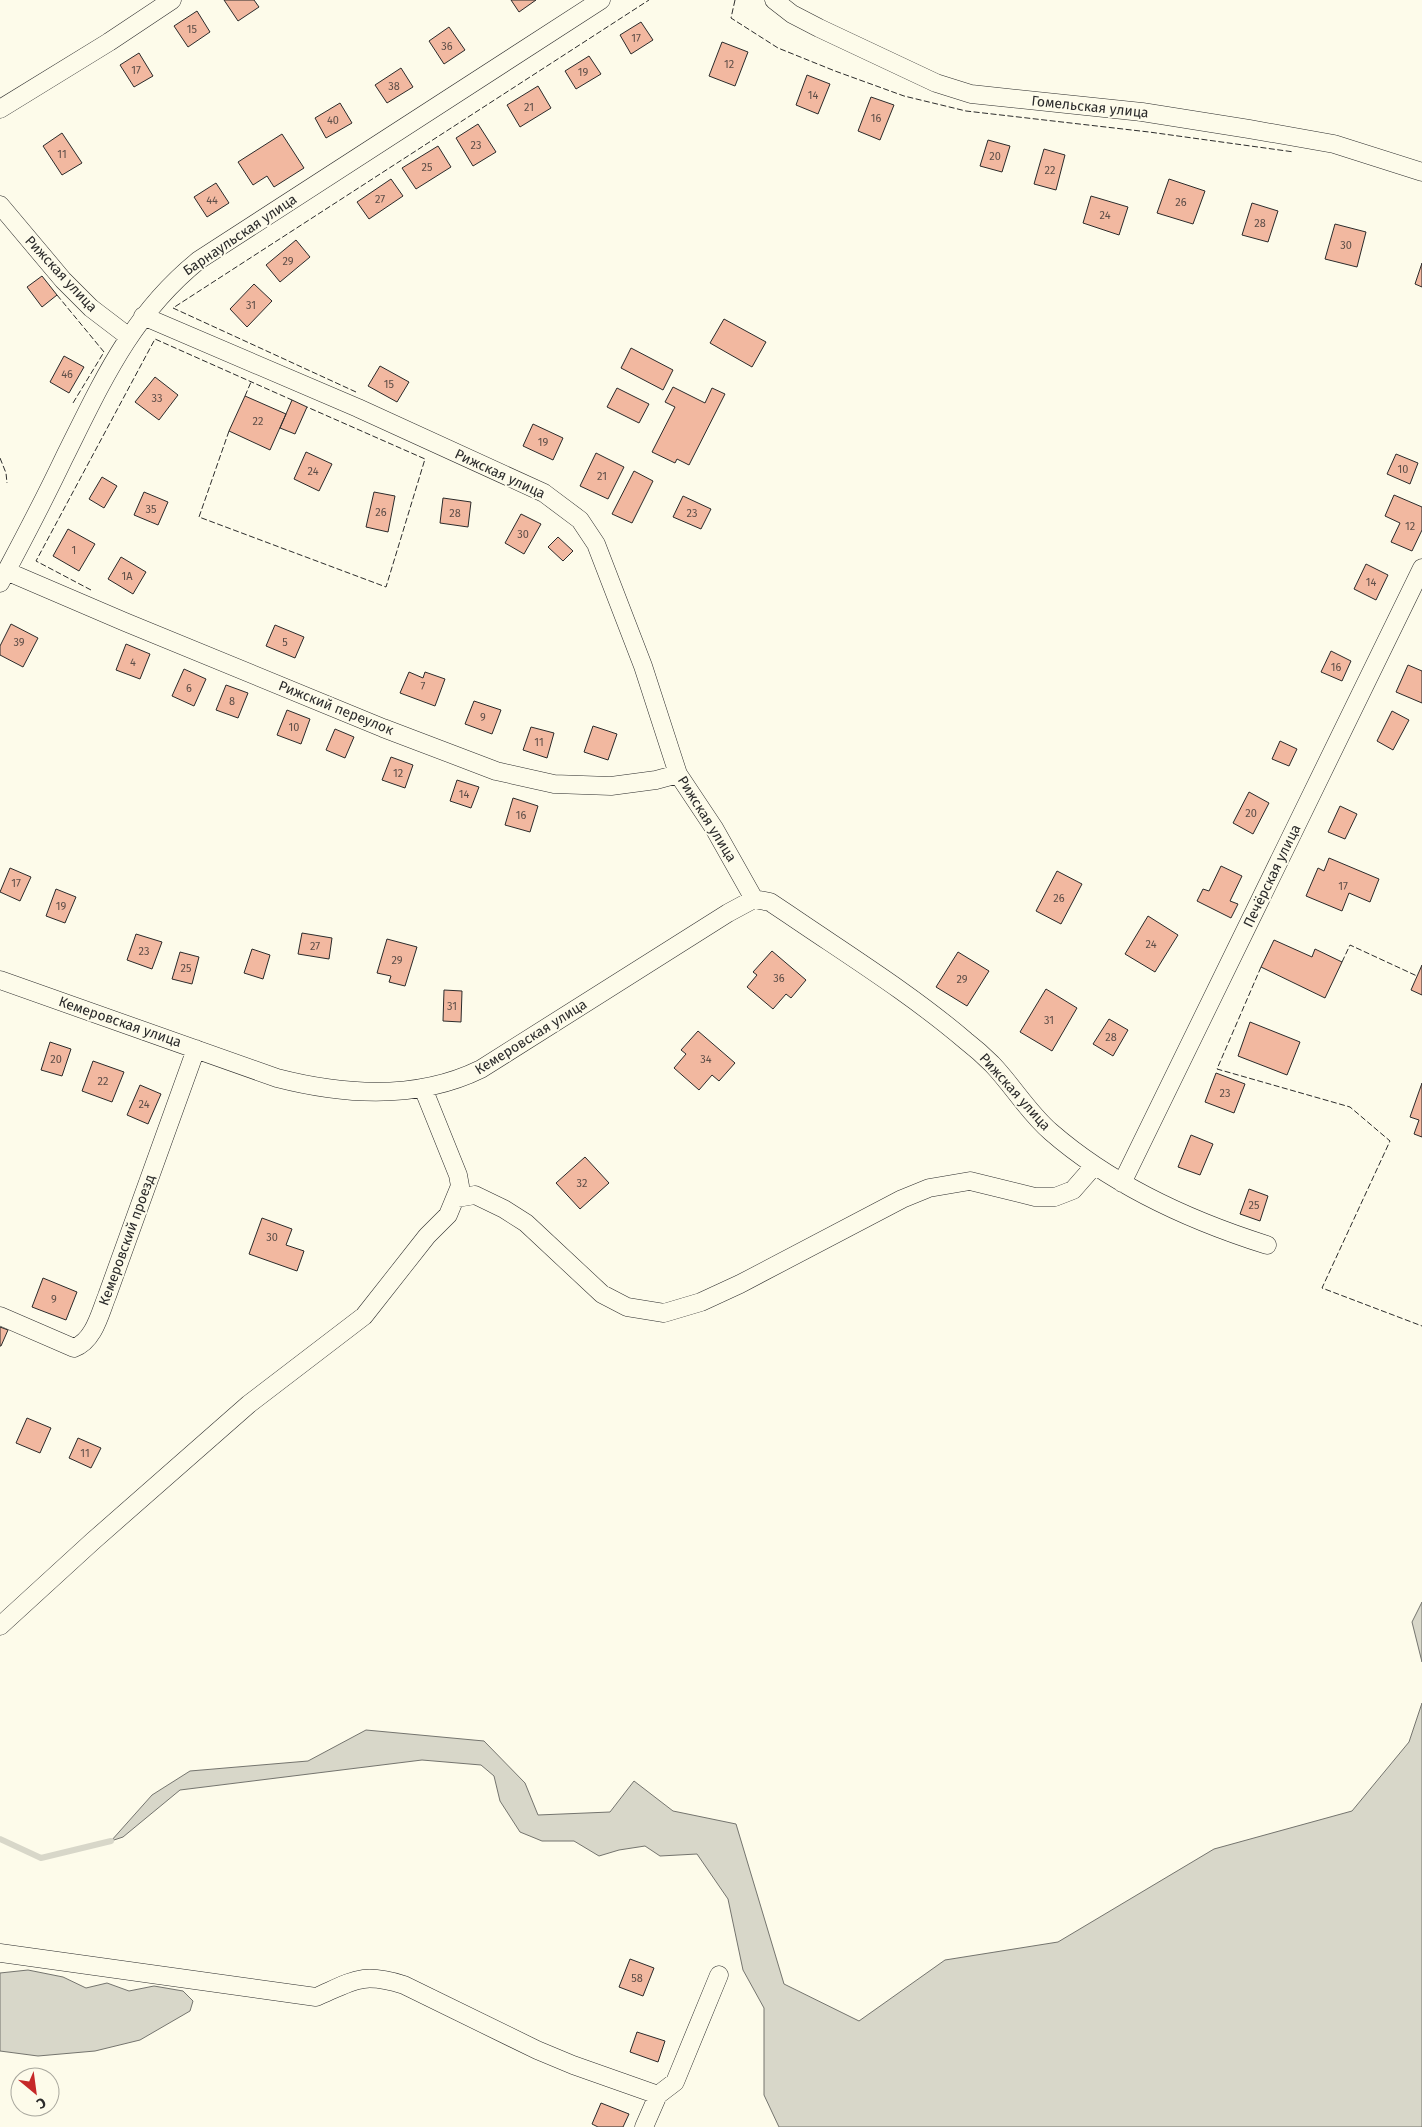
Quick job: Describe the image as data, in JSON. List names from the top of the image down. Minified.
{"streets":{"street":["Гомельская улица","Барнаульская улица","Рижская улица","Рижский переулок","Печёрская улица","Кемеровская улица","Кемеровский проезд"]},"crossings":[["Барнаульская улица","Рижская улица"],["Барнаульская улица","Рижский переулок"],["Рижская улица","Рижский переулок"],["Рижская улица","Печёрская улица"],["Рижская улица","Кемеровская улица"],["Кемеровская улица","Кемеровский проезд"]],"house_numbers":["15","17","36","12","17","19","38","14","21","16","40","23","11","20","25","22","27","44","26","24","28","30","29","31","46","15","33","22","19","10","24","21","35","26","28","23","12","30","1","1А","14","39","5","4","16","7","6","8","9","10","11","12","14","20","16","17","17","26","19","24","27","23","29","25","36","29","31","31","28","20","34","22","23","24","32","25","30","9","11","58"],"north":"bottom right"}
